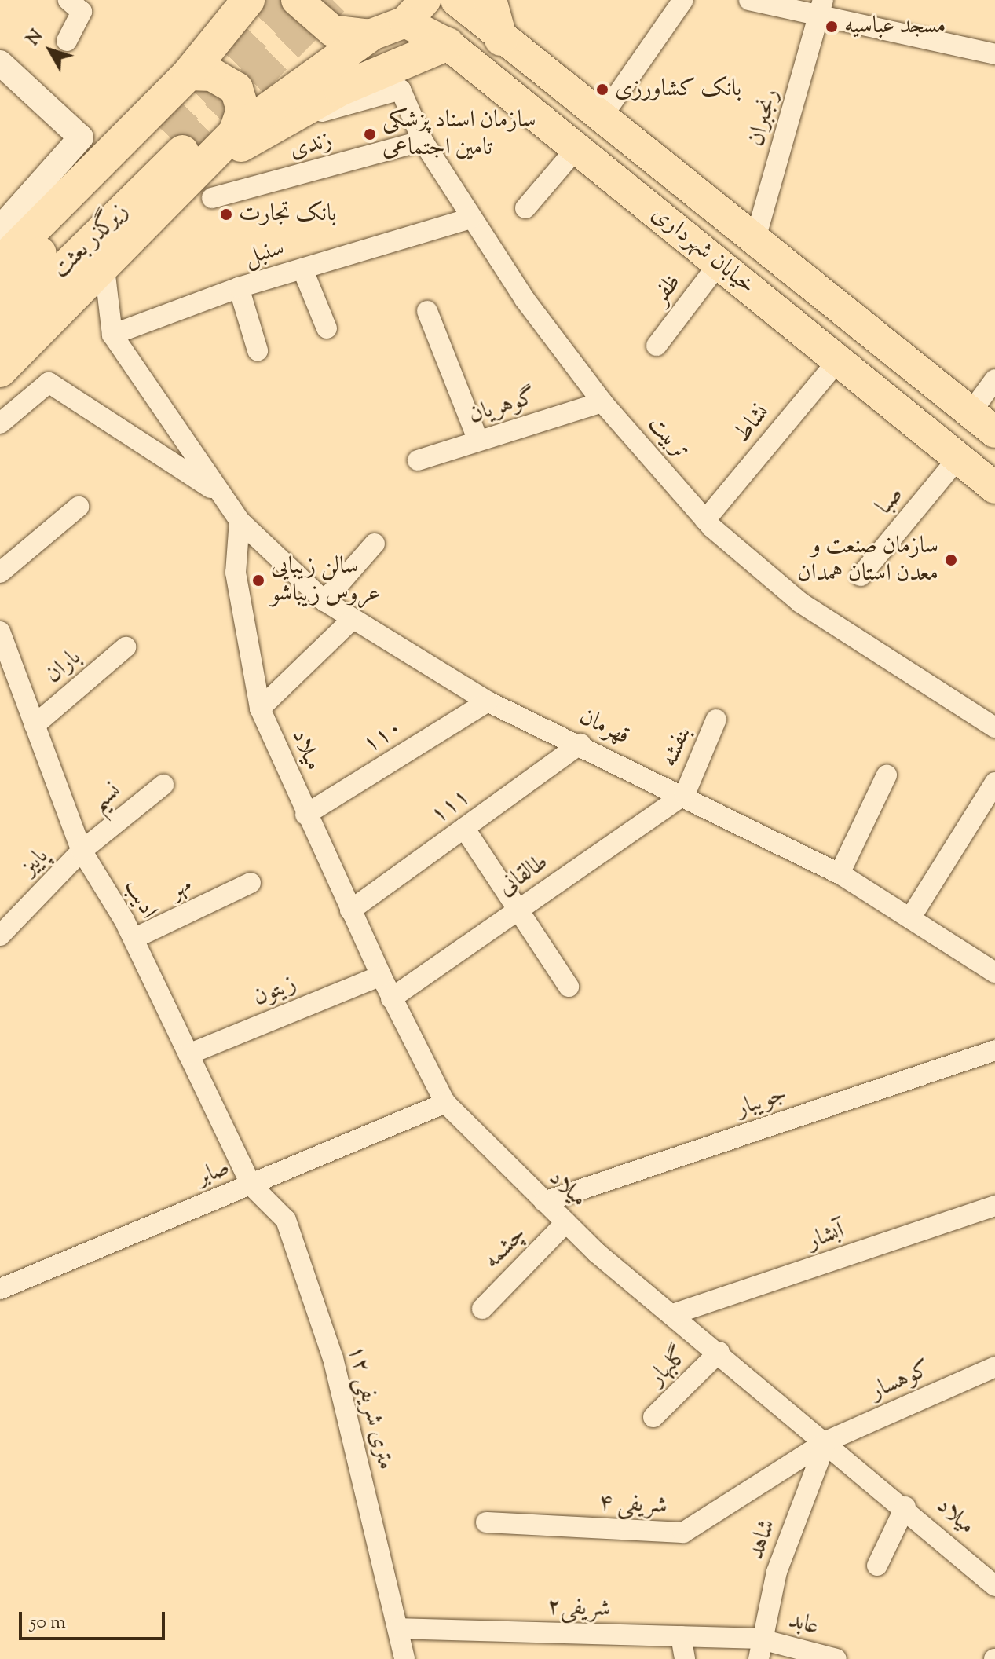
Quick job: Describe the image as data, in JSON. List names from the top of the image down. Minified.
{"streets":{"highway":["زیرگذر بعثت"],"main road":["خیابان شهرداری"],"street":["رنجبران","زندی","سنبل","ظفر","گوهریان","نشاط","تربیت","صبا","باران","قهرمان","۱۱۰","بنفشه","میلاد","نسیم","۱۱۱","پاییز","طالقانی","مهر","ادیب","زیتون","جویبار","صابر","آبشار","چشمه","گلبهار","کوهسار","۱۲ متری شریفی","شریفی ۴","شاهد","شریفی۲","عابد"]},"crossings":[["رنجبران","خیابان شهرداری"],["زندی","تربیت"],["خیابان شهرداری","ظفر"],["خیابان شهرداری","نشاط"],["خیابان شهرداری","صبا"],["سنبل","تربیت"],["سنبل","قهرمان"],["گوهریان","تربیت"],["نشاط","تربیت"],["باران","ادیب"],["قهرمان","۱۱۰"],["قهرمان","بنفشه"],["قهرمان","میلاد"],["قهرمان","۱۱۱"],["قهرمان","طالقانی"],["۱۱۰","میلاد"],["بنفشه","طالقانی"],["میلاد","۱۱۱"],["میلاد","طالقانی"],["میلاد","زیتون"],["میلاد","جویبار"],["میلاد","صابر"],["میلاد","آبشار"],["میلاد","چشمه"],["میلاد","گلبهار"],["میلاد","کوهسار"],["میلاد","شریفی ۴"],["میلاد","شاهد"],["نسیم","پاییز"],["نسیم","ادیب"],["پاییز","ادیب"],["مهر","ادیب"],["ادیب","زیتون"],["ادیب","صابر"],["ادیب","۱۲ متری شریفی"],["صابر","۱۲ متری شریفی"],["کوهسار","شریفی ۴"],["کوهسار","شاهد"],["۱۲ متری شریفی","شریفی۲"],["شریفی ۴","شاهد"],["شاهد","شریفی۲"],["شاهد","عابد"],["شریفی۲","عابد"]],"places":["مسجد عباسیه","بانک کشاورزی","سازمان اسناد پزشکی تامین اجتماعی","بانک تجارت","سازمان صنعت و معدن استان همدان","سالن زیبایی عروس زیباشو"],"scale_bar":"50 m","north":"top left"}
